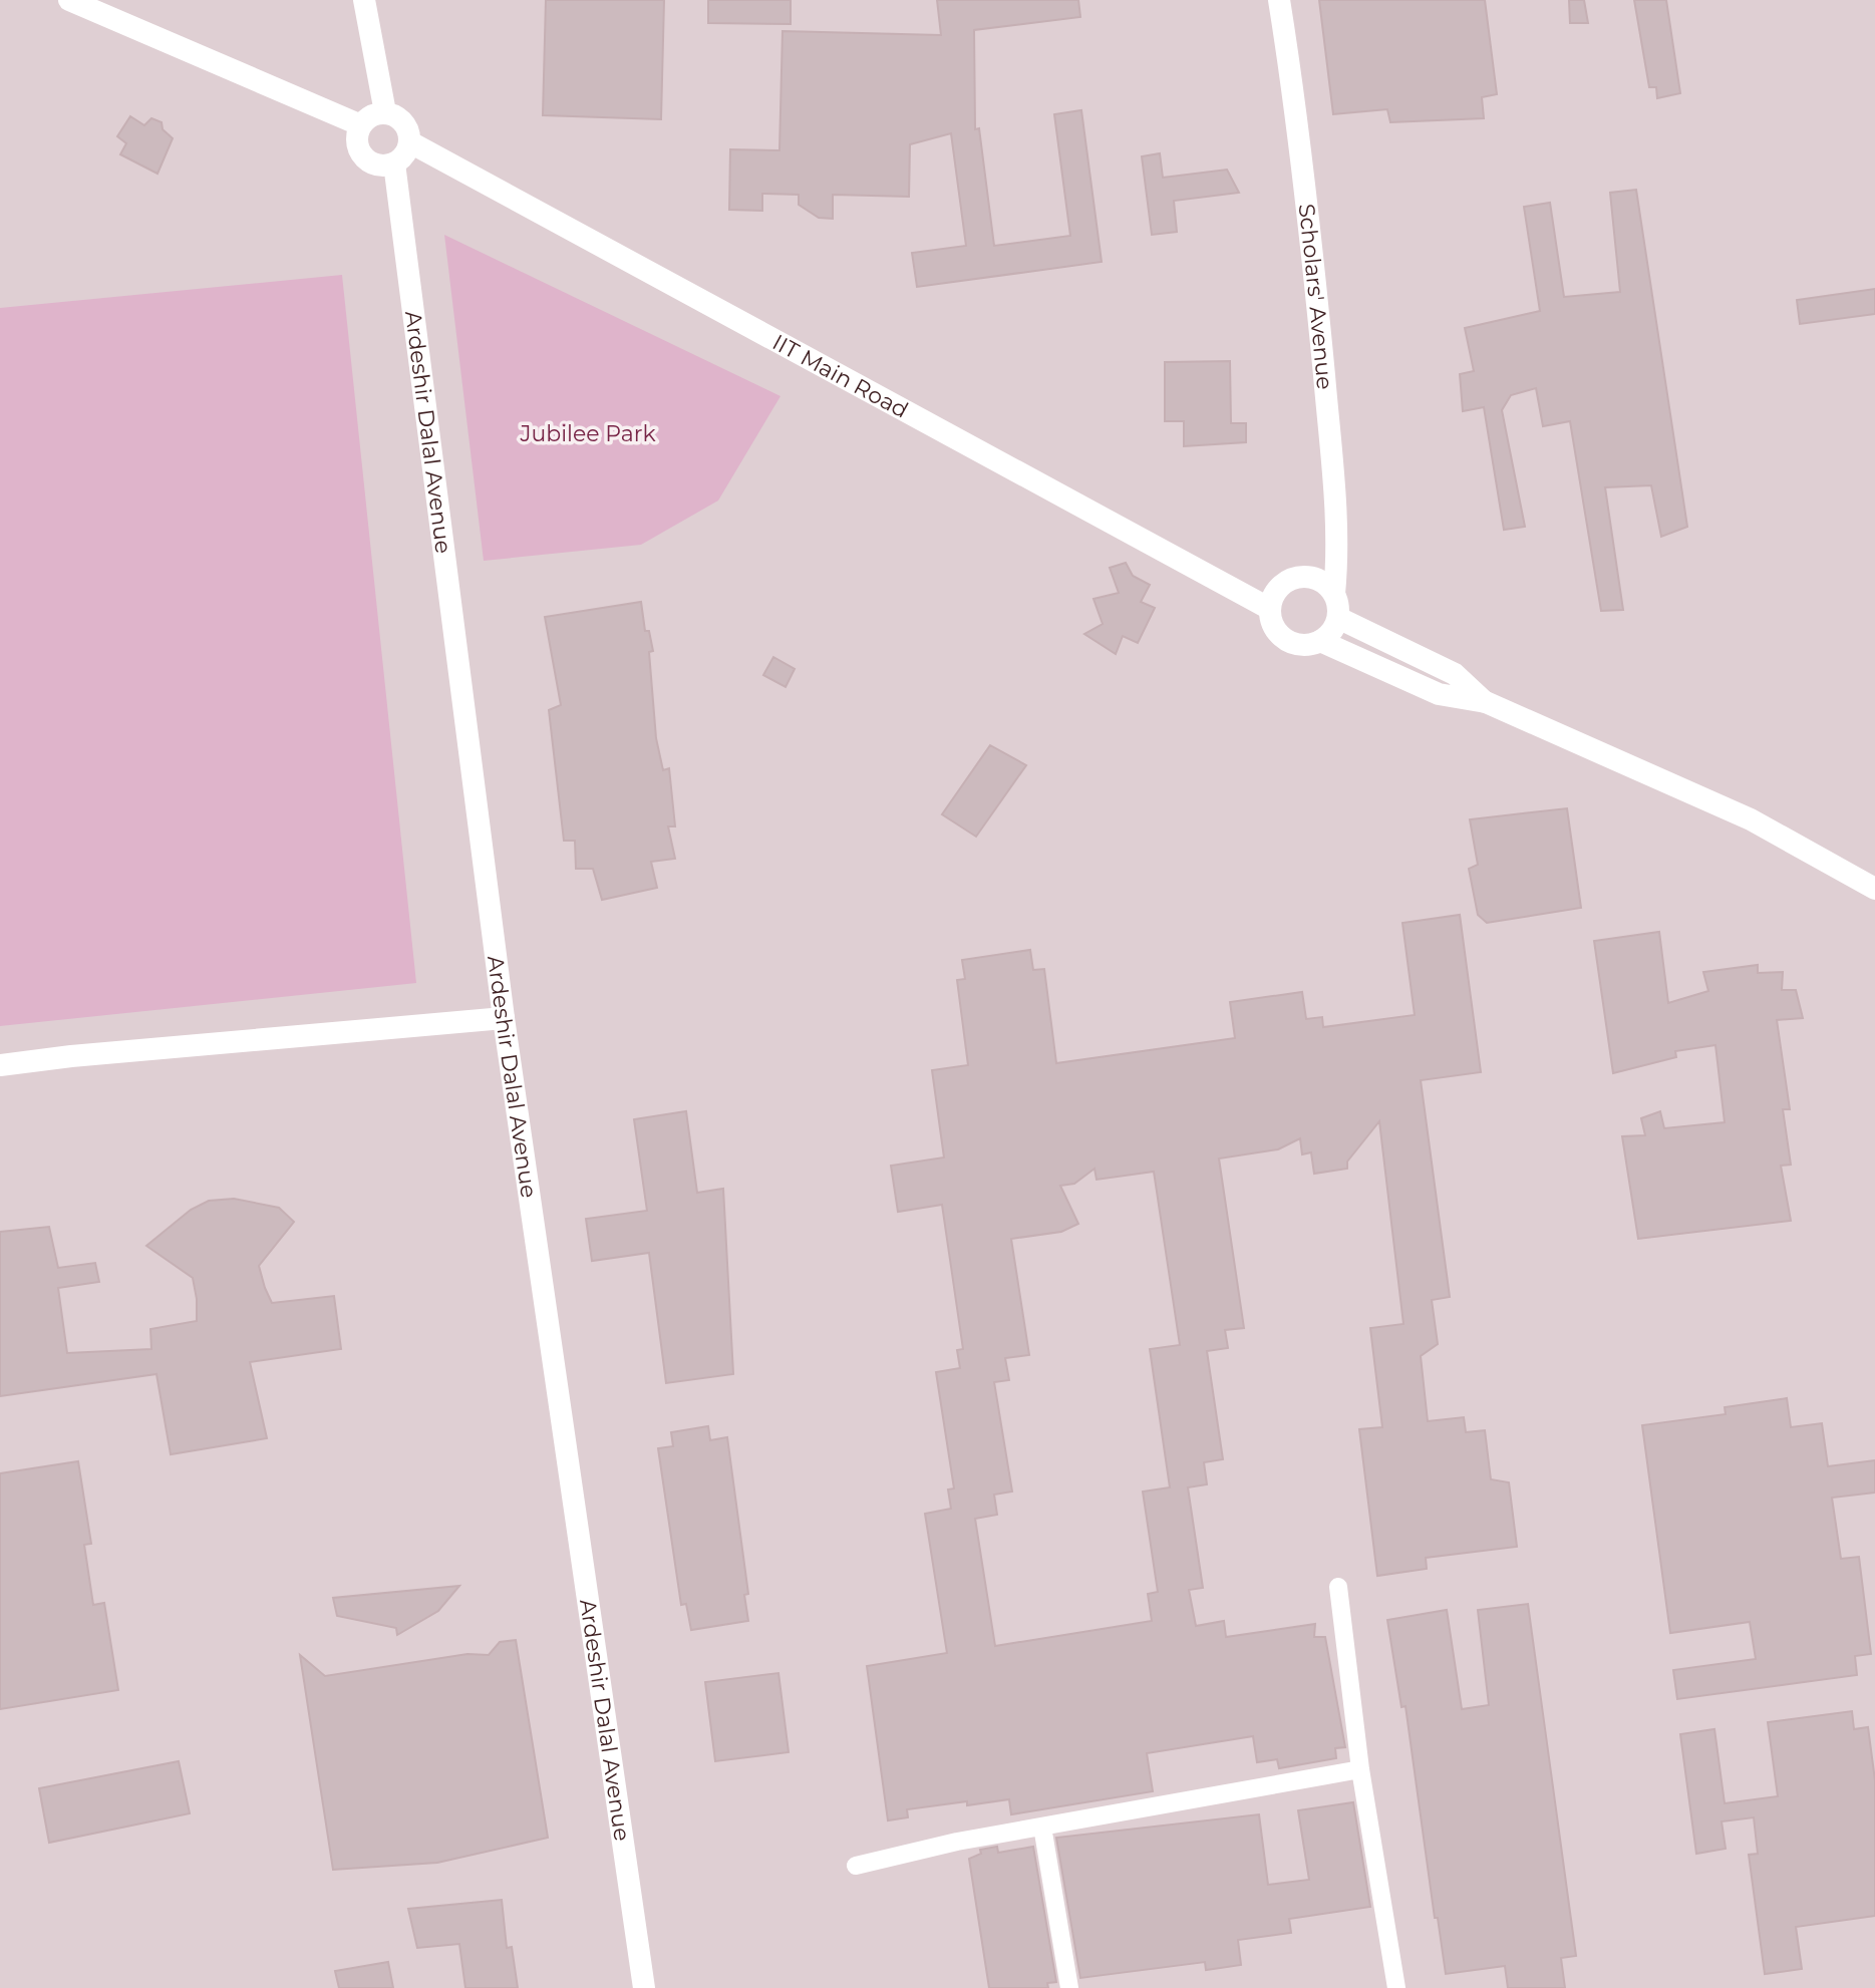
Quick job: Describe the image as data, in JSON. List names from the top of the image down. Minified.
{"streets":{"street":["Scholars' Avenue","IIT Main Road","Ardeshir Dalal Avenue"]},"crossings":[["Scholars' Avenue","IIT Main Road"],["IIT Main Road","Ardeshir Dalal Avenue"]],"parks":["Jubilee Park"]}
